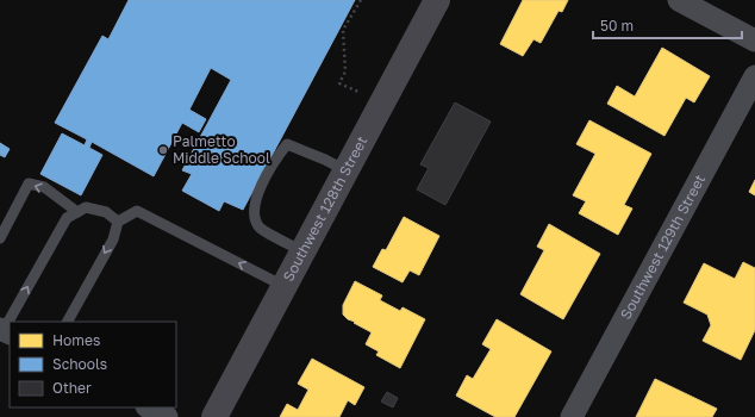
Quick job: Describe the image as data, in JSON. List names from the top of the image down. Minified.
{"streets":{"street":["Southwest 128th Street","Southwest 129th Street"]},"places":["Palmetto Middle School"],"legend":["Homes","Schools","Other"],"scale_bar":"50 m"}
